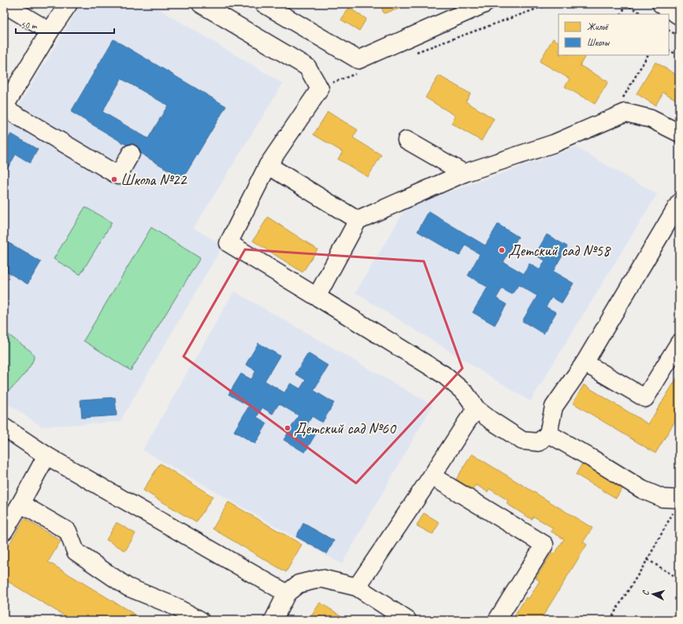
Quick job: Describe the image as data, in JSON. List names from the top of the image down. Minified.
{"places":["Школа №22","Детский сад №58","Детский сад №60"],"legend":["Жильё","Школы"],"scale_bar":"50 m","north":"left"}
